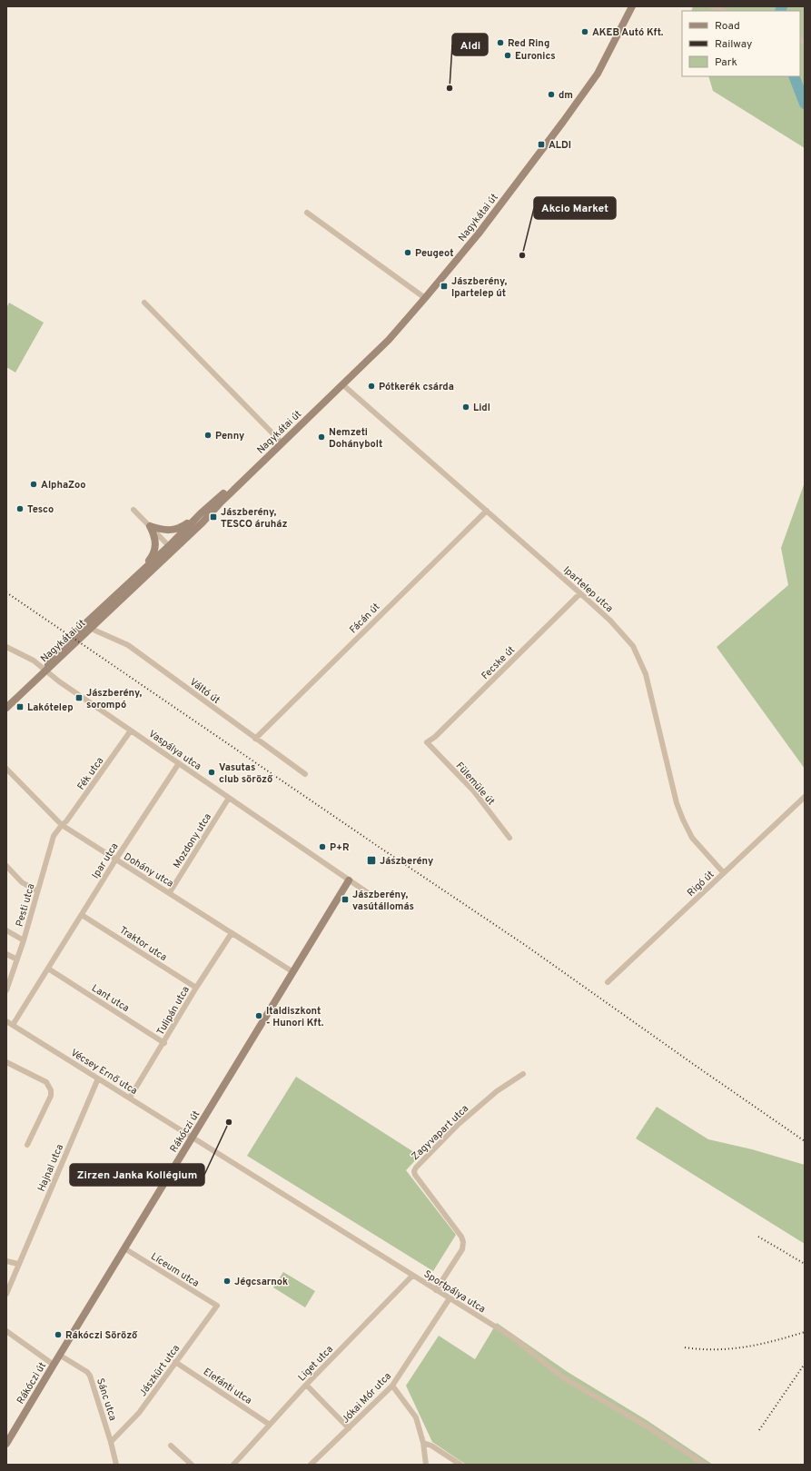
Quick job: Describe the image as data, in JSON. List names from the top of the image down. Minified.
{"streets":{"street":["Nagykátai út","Ipartelep utca","Fácán út","Fecske út","Váltó út","Vaspálya utca","Fék utca","Fülemüle út","Mozdony utca","Ipar utca","Dohány utca","Rigó út","Pesti utca","Traktor utca","Lant utca","Tulipán utca","Vécsey Ernő utca","Rákóczi út","Zagyvapart utca","Hajnal utca","Líceum utca","Sportpálya utca","Liget utca","Jászkürt utca","Elefánti utca","Jókai Mór utca","Sánc utca"]},"crossings":[["Nagykátai út","Ipartelep utca"],["Nagykátai út","Váltó út"],["Nagykátai út","Vaspálya utca"],["Ipartelep utca","Fácán út"],["Ipartelep utca","Fecske út"],["Ipartelep utca","Rigó út"],["Fácán út","Váltó út"],["Fecske út","Fülemüle út"],["Vaspálya utca","Fék utca"],["Vaspálya utca","Mozdony utca"],["Vaspálya utca","Ipar utca"],["Vaspálya utca","Rákóczi út"],["Fék utca","Dohány utca"],["Fék utca","Pesti utca"],["Mozdony utca","Dohány utca"],["Ipar utca","Dohány utca"],["Ipar utca","Traktor utca"],["Ipar utca","Lant utca"],["Ipar utca","Vécsey Ernő utca"],["Dohány utca","Pesti utca"],["Dohány utca","Tulipán utca"],["Dohány utca","Rákóczi út"],["Traktor utca","Tulipán utca"],["Lant utca","Tulipán utca"],["Tulipán utca","Vécsey Ernő utca"],["Vécsey Ernő utca","Rákóczi út"],["Vécsey Ernő utca","Hajnal utca"],["Vécsey Ernő utca","Sportpálya utca"],["Rákóczi út","Líceum utca"],["Rákóczi út","Sportpálya utca"],["Rákóczi út","Sánc utca"],["Zagyvapart utca","Sportpálya utca"],["Líceum utca","Jászkürt utca"],["Sportpálya utca","Liget utca"],["Sportpálya utca","Jókai Mór utca"],["Liget utca","Elefánti utca"],["Jászkürt utca","Elefánti utca"],["Jászkürt utca","Sánc utca"]],"places":{"other":["AKEB Autó Kft.","Red Ring","Euronics","Aldi","dm","Peugeot","Akcio Market","Pótkerék csárda","Lidl","Penny","Nemzeti Dohánybolt","AlphaZoo","Tesco","Vasutas club söröző","P+R","Italdiszkont - Hunori Kft.","Zirzen Janka Kollégium","Jégcsarnok","Rákóczi Söröző"],"transit":["ALDI","Jászberény, Ipartelep út","Jászberény, TESCO áruház","Jászberény, sorompó","Lakótelep","Jászberény","Jászberény, vasútállomás"]},"legend":["Road","Railway","Park"]}
